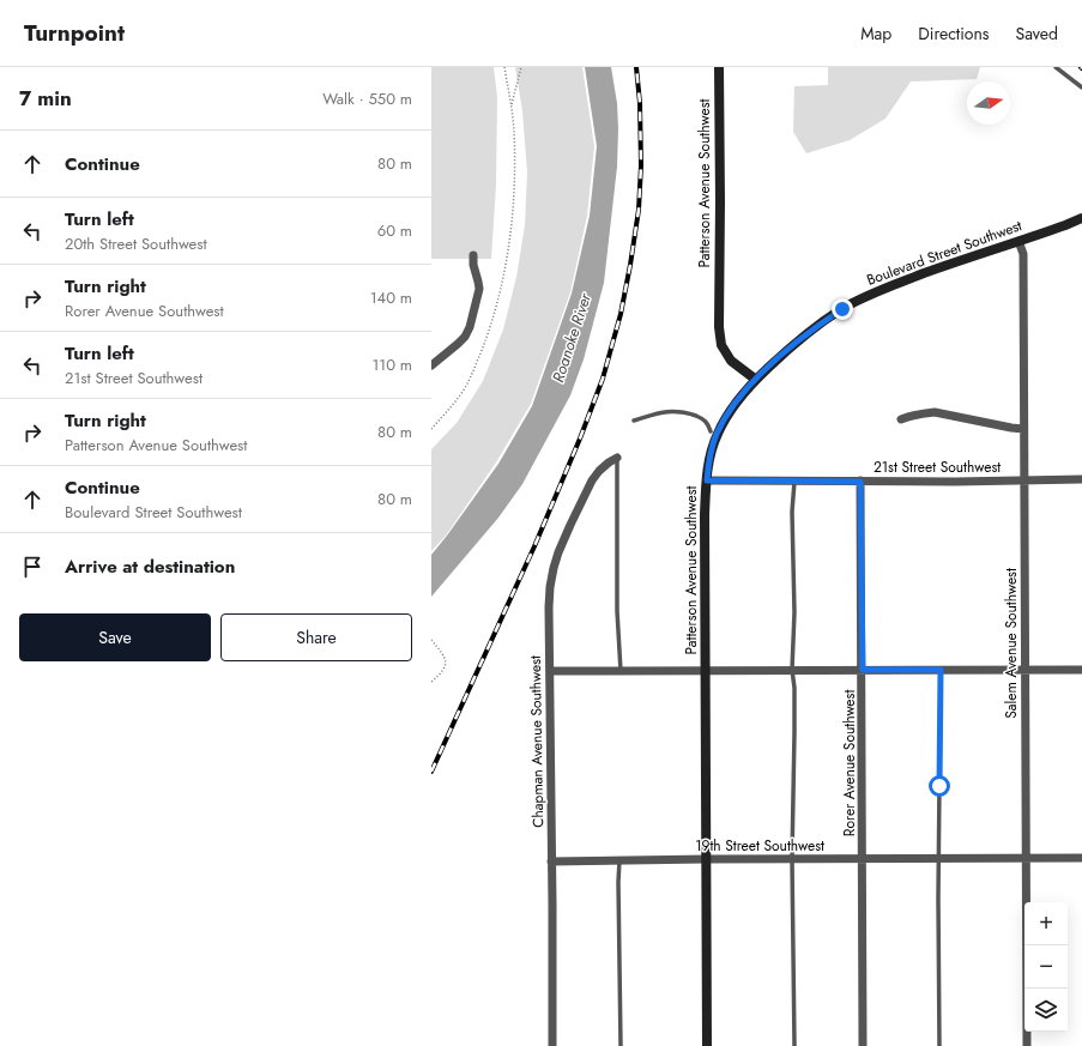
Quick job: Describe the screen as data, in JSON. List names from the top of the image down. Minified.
{"streets":{"main road":["Patterson Avenue Southwest","Boulevard Street Southwest"],"street":["21st Street Southwest","Salem Avenue Southwest","Chapman Avenue Southwest","Rorer Avenue Southwest","19th Street Southwest"]},"crossings":[["Patterson Avenue Southwest","Boulevard Street Southwest"],["Patterson Avenue Southwest","21st Street Southwest"],["Patterson Avenue Southwest","19th Street Southwest"],["Boulevard Street Southwest","Salem Avenue Southwest"],["21st Street Southwest","Salem Avenue Southwest"],["21st Street Southwest","Rorer Avenue Southwest"],["Salem Avenue Southwest","19th Street Southwest"],["Chapman Avenue Southwest","19th Street Southwest"],["Rorer Avenue Southwest","19th Street Southwest"]],"water":["Roanoke River"],"north":"right","page":{"header":"Turnpoint","nav":["Map","Directions","Saved"],"heading":["7 min","Walk · 550 m"],"list":[["Continue","80 m"],["Turn left","20th Street Southwest","60 m"],["Turn right","Rorer Avenue Southwest","140 m"],["Turn left","21st Street Southwest","110 m"],["Turn right","Patterson Avenue Southwest","80 m"],["Continue","Boulevard Street Southwest","80 m"],"Arrive at destination"],"buttons":["Save","Share"],"map_buttons":["+","−"]}}
